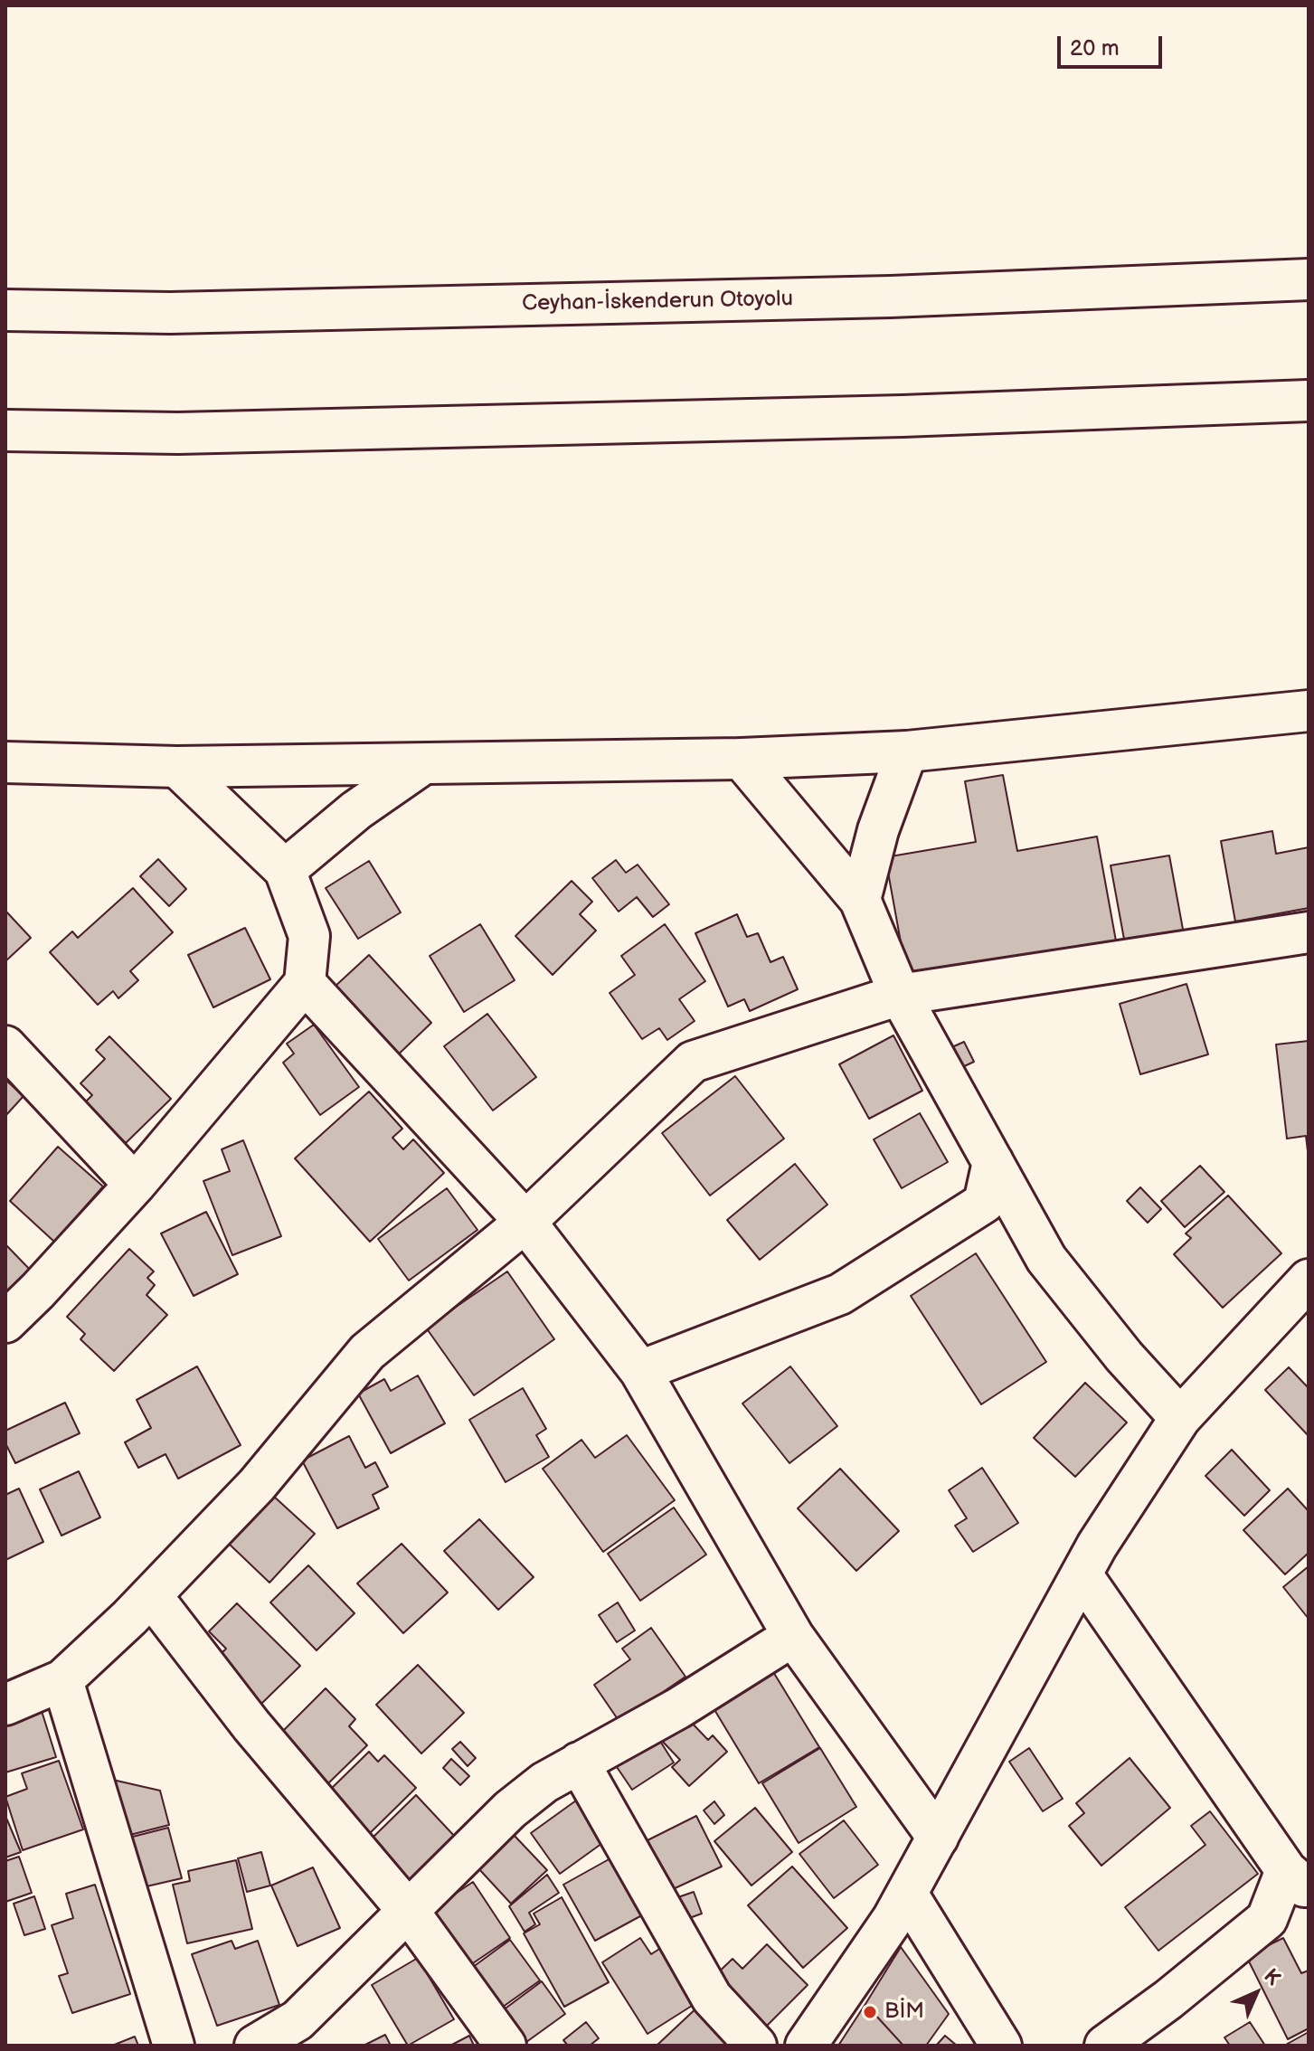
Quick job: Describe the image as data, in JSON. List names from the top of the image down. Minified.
{"streets":{"main road":["Ceyhan-İskenderun Otoyolu"]},"places":["BİM"],"scale_bar":"20 m","north":"top right"}
